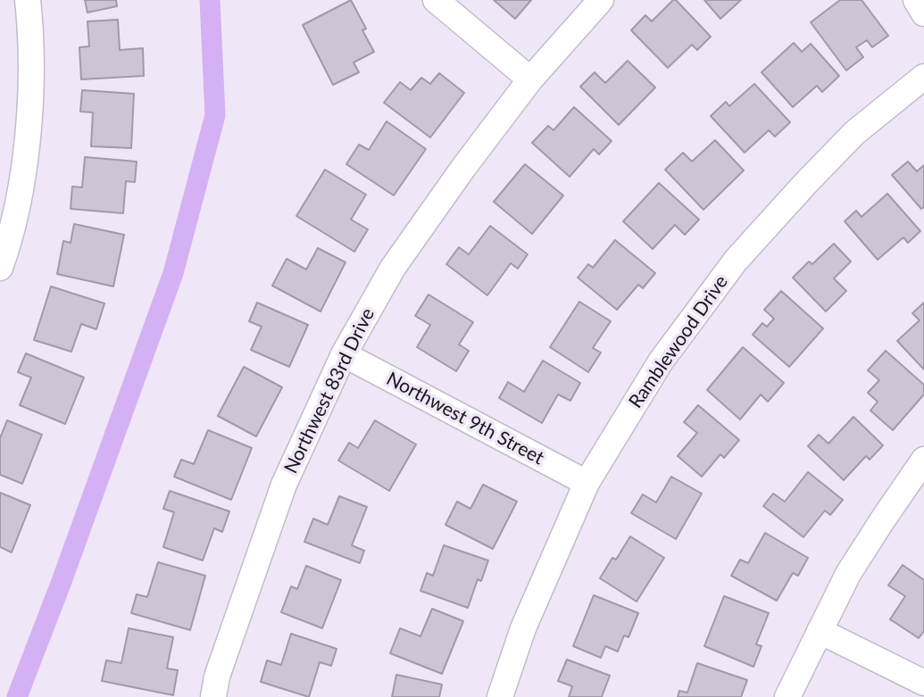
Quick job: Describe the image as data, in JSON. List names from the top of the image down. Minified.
{"streets":{"street":["Ramblewood Drive","Northwest 83rd Drive","Northwest 9th Street"]},"crossings":[["Ramblewood Drive","Northwest 9th Street"],["Northwest 83rd Drive","Northwest 9th Street"]]}
